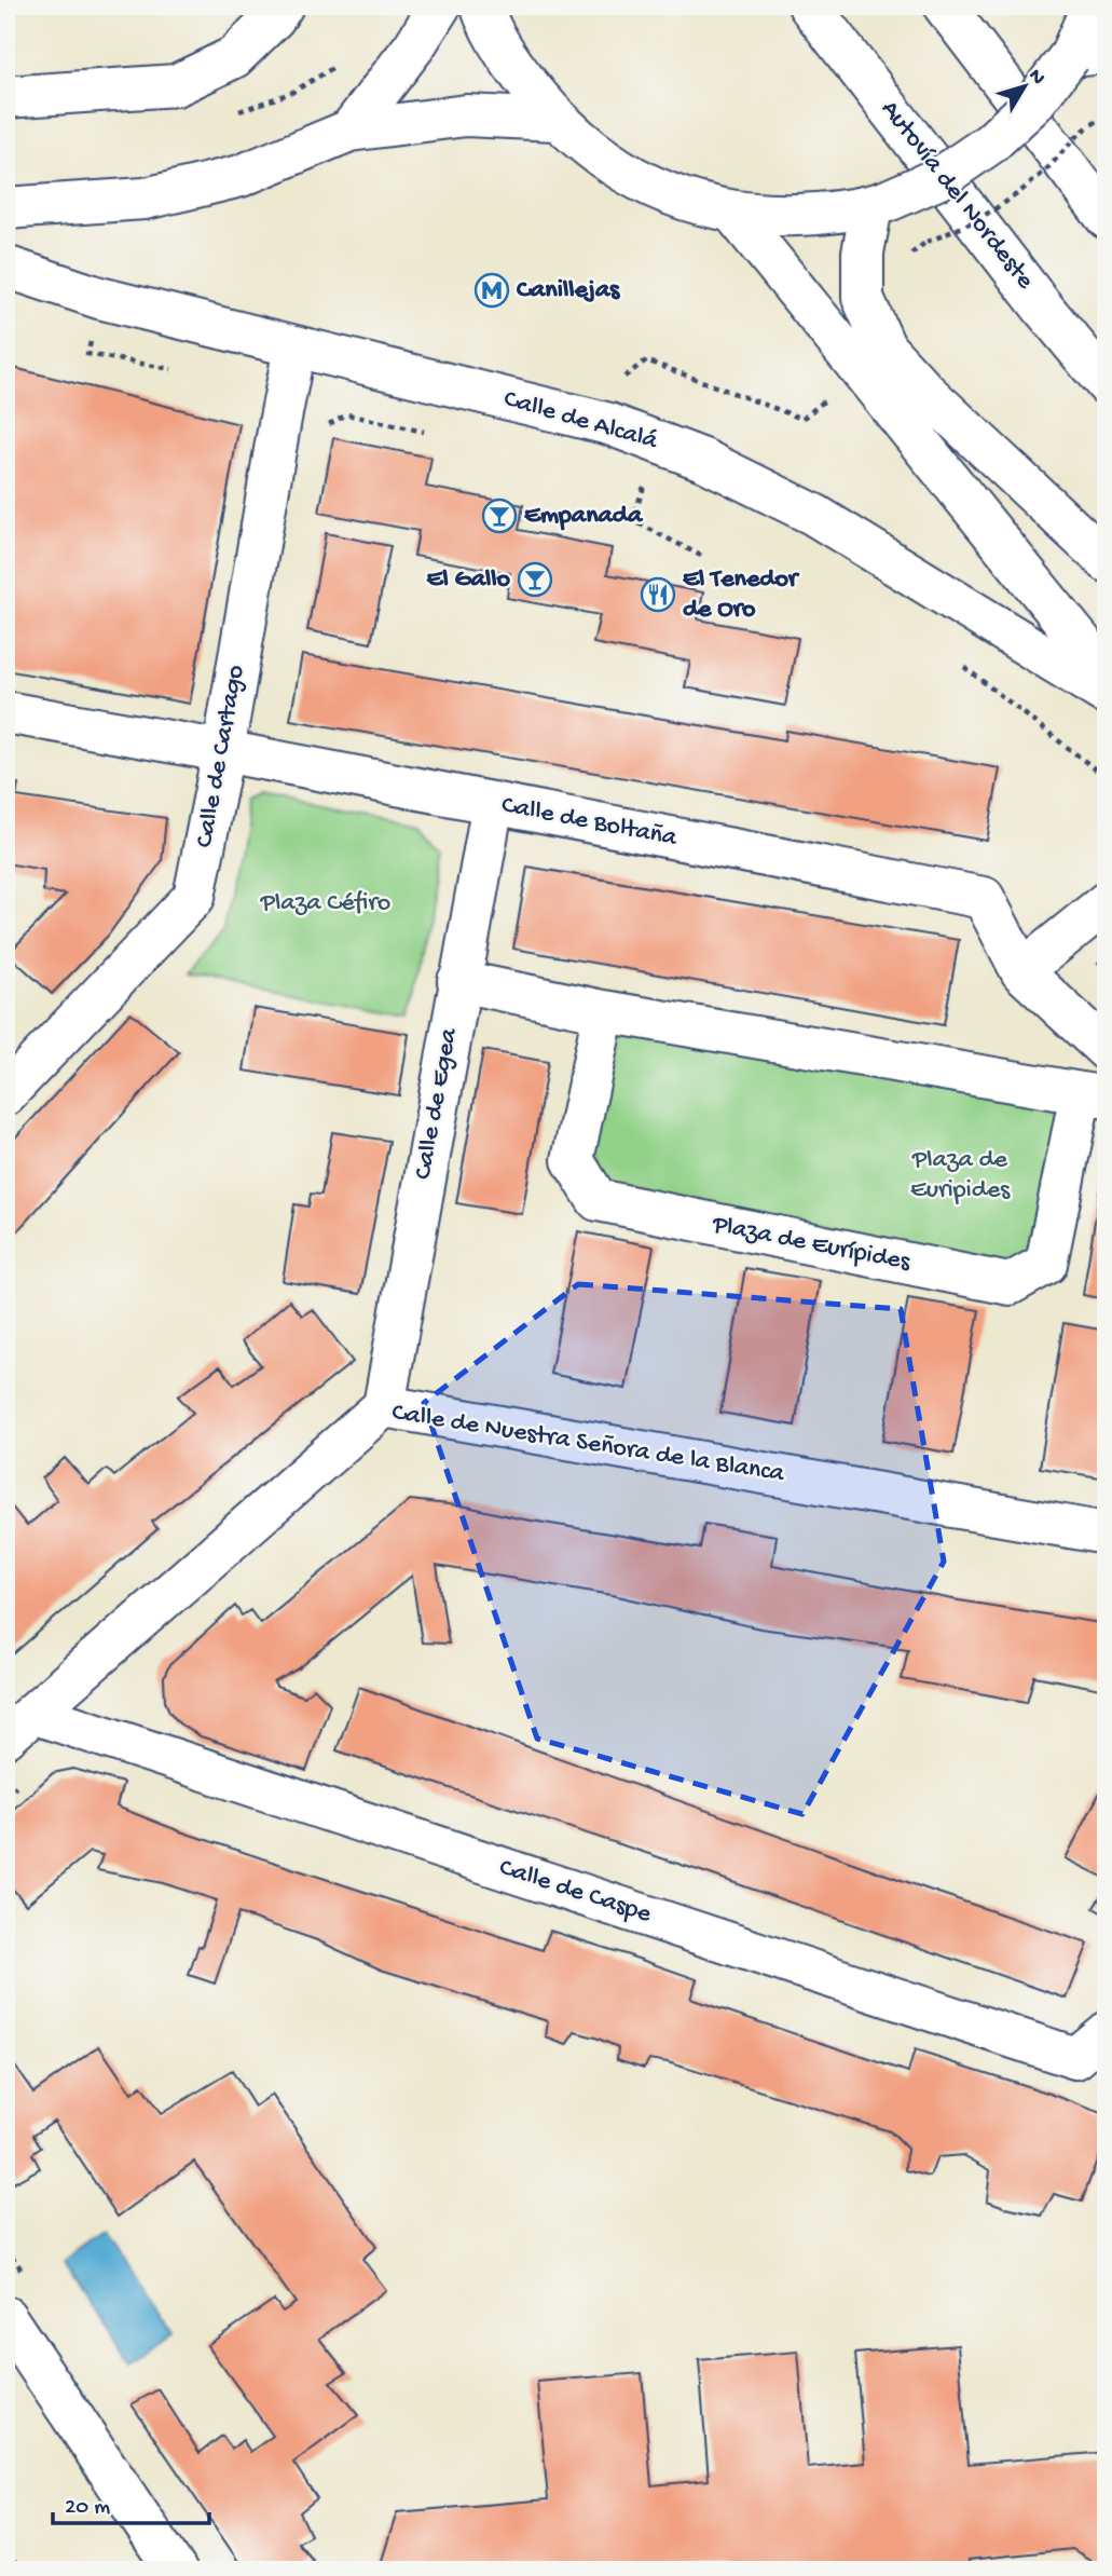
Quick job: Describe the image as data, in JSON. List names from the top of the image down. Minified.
{"streets":{"main road":["Autovía del Nordeste","Calle de Alcalá","Calle de Cartago","Calle de Boltaña","Calle de Egea","Plaza de Eurípides","Calle de Nuestra Señora de la Blanca","Calle de Caspe"]},"crossings":[["Calle de Alcalá","Calle de Cartago"],["Calle de Cartago","Calle de Boltaña"],["Calle de Boltaña","Calle de Egea"],["Calle de Egea","Plaza de Eurípides"],["Calle de Egea","Calle de Nuestra Señora de la Blanca"],["Calle de Nuestra Señora de la Blanca","Calle de Caspe"]],"parks":["Plaza Céfiro","Plaza de Euripides"],"places":{"metro station":["Canillejas"],"bar":["Empanada","El Gallo"],"restaurant":["El Tenedor de Oro"]},"scale_bar":"20 m","north":"top right"}
